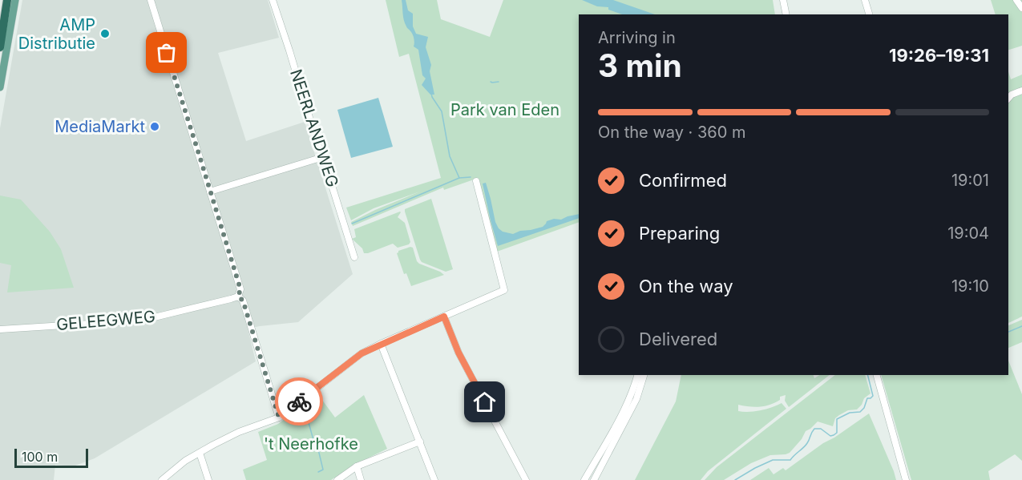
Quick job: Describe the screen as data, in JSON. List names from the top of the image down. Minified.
{"streets":{"street":["NEERLANDWEG","GELEEGWEG"]},"parks":["Park van Eden","'t Neerhofke"],"places":["AMP Distributie","MediaMarkt"],"scale_bar":"100 m","page":{"heading":["3 min","Arriving in","19:26–19:31"],"bar":"On the way · 360 m","list":[["Confirmed","19:01"],["Preparing","19:04"],["On the way","19:10"],"Delivered"],"scale":"100 m"}}
